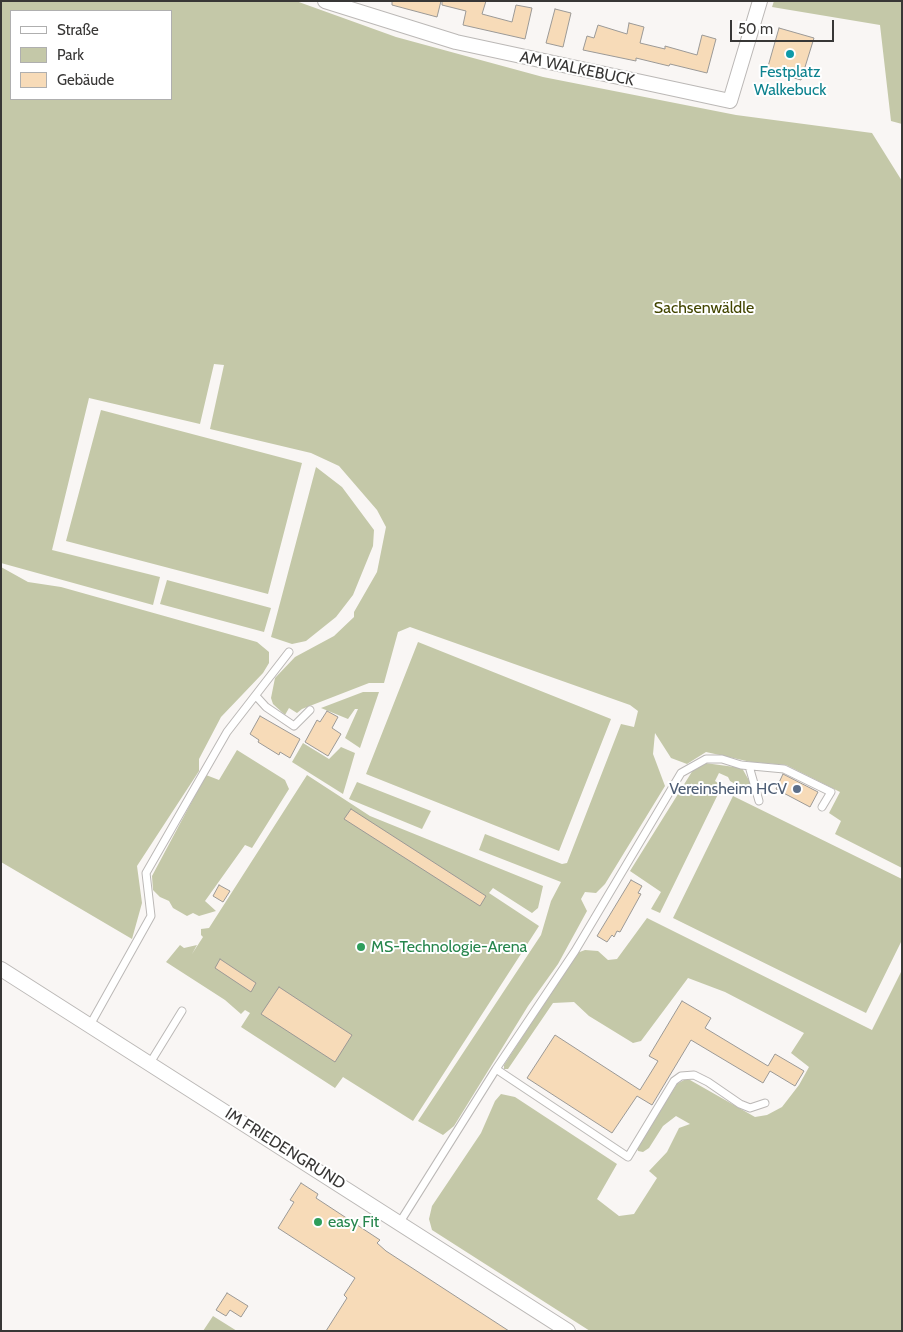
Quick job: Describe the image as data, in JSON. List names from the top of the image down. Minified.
{"streets":{"street":["AM WALKEBUCK","IM FRIEDENGRUND"]},"parks":["Sachsenwäldle"],"places":["Festplatz Walkebuck","Vereinsheim HCV","MS-Technologie-Arena","easy Fit"],"legend":["Straße","Park","Gebäude"],"scale_bar":"50 m"}
